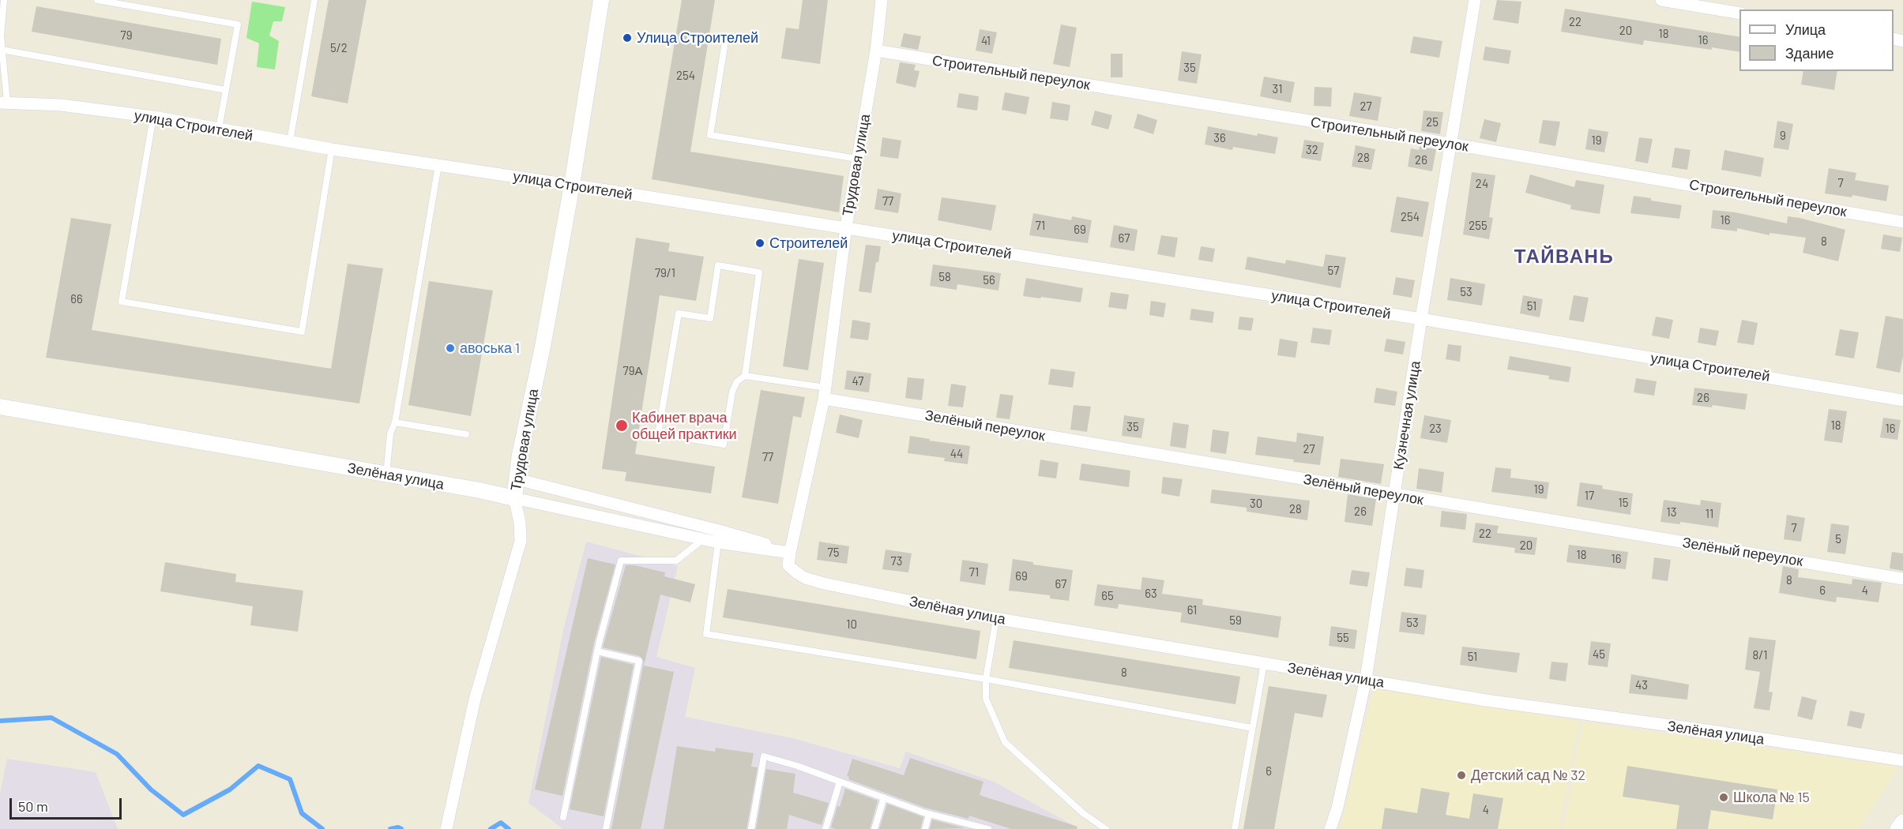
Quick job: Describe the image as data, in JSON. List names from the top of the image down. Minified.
{"streets":{"street":["Строительный переулок","улица Строителей","Трудовая улица","Кузнечная улица","Зелёный переулок","Зелёная улица"]},"crossings":[["Строительный переулок","Трудовая улица"],["Строительный переулок","Кузнечная улица"],["улица Строителей","Трудовая улица"],["улица Строителей","Кузнечная улица"],["Трудовая улица","Зелёный переулок"],["Трудовая улица","Зелёная улица"],["Кузнечная улица","Зелёный переулок"],["Кузнечная улица","Зелёная улица"]],"districts":["ТАЙВАНЬ"],"places":["Улица Строителей","Строителей","авоська 1","Кабинет врача общей практики","Детский сад № 32","Школа № 15"],"house_numbers":["22","20","18","79","16","41","5/2","35","254","31","27","25","9","36","19","32","28","26","7","24","77","254","16","71","255","69","67","8","57","79/1","58","56","53","66","51","79А","47","26","18","35","23","16","27","44","77","19","17","15","30","28","26","13","11","7","22","5","20","75","18","16","73","71","69","8","67","6","4","63","65","61","59","53","10","55","45","8/1","51","8","43","6","4"],"legend":["Улица","Здание"],"scale_bar":"50 m"}
